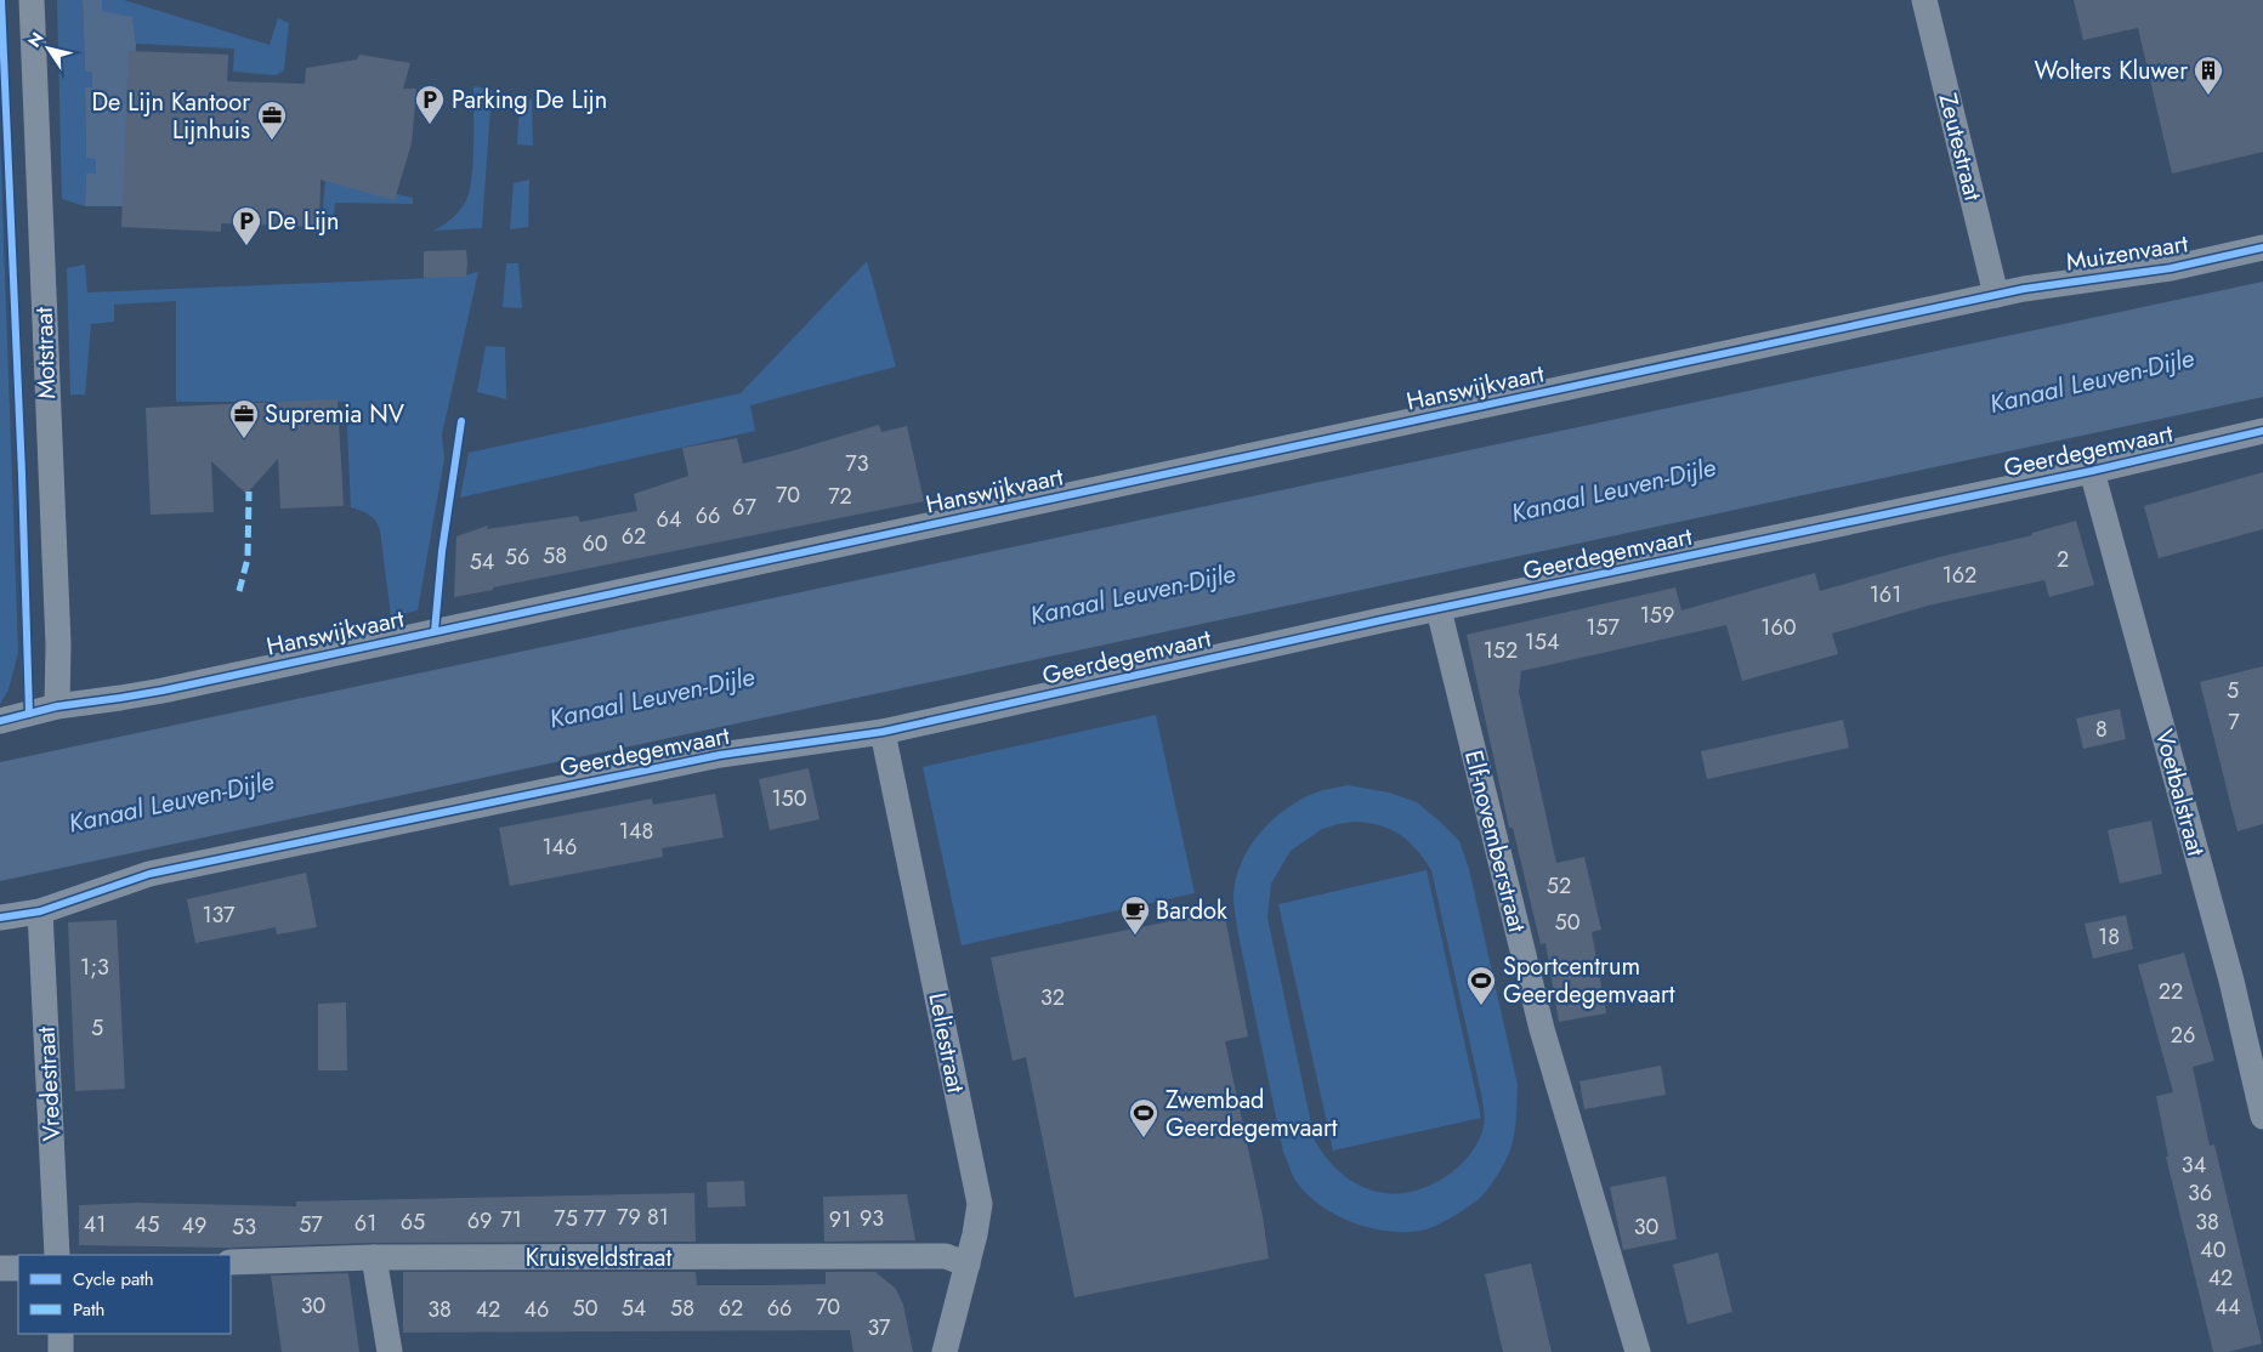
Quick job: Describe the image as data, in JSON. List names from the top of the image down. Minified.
{"streets":{"street":["Zeutestraat","Muizenvaart","Motstraat","Hanswijkvaart","Geerdegemvaart","Voetbalstraat","Elf-novemberstraat","Leliestraat","Vredestraat","Kruisveldstraat"]},"crossings":[["Zeutestraat","Muizenvaart"],["Zeutestraat","Hanswijkvaart"],["Muizenvaart","Hanswijkvaart"],["Motstraat","Hanswijkvaart"],["Geerdegemvaart","Voetbalstraat"],["Geerdegemvaart","Elf-novemberstraat"],["Geerdegemvaart","Leliestraat"],["Geerdegemvaart","Vredestraat"],["Leliestraat","Kruisveldstraat"]],"water":["Kanaal Leuven-Dijle"],"places":{"building":["Wolters Kluwer"],"parking":["Parking De Lijn","De Lijn"],"office":["De Lijn Kantoor Lijnhuis","Supremia NV"],"cafe":["Bardok"],"sports":["Sportcentrum Geerdegemvaart","Zwembad Geerdegemvaart"]},"house_numbers":["73","70","72","67","66","64","62","60","58","56","2","54","162","161","159","157","160","154","152","5","7","8","150","148","146","52","137","50","18","1;3","22","32","5","26","34","36","79","81","75","77","93","71","91","69","65","38","61","41","45","57","49","53","30","40","42","30","70","44","50","54","58","62","66","38","42","46","37"],"legend":["Cycle path","Path"],"north":"top left"}
